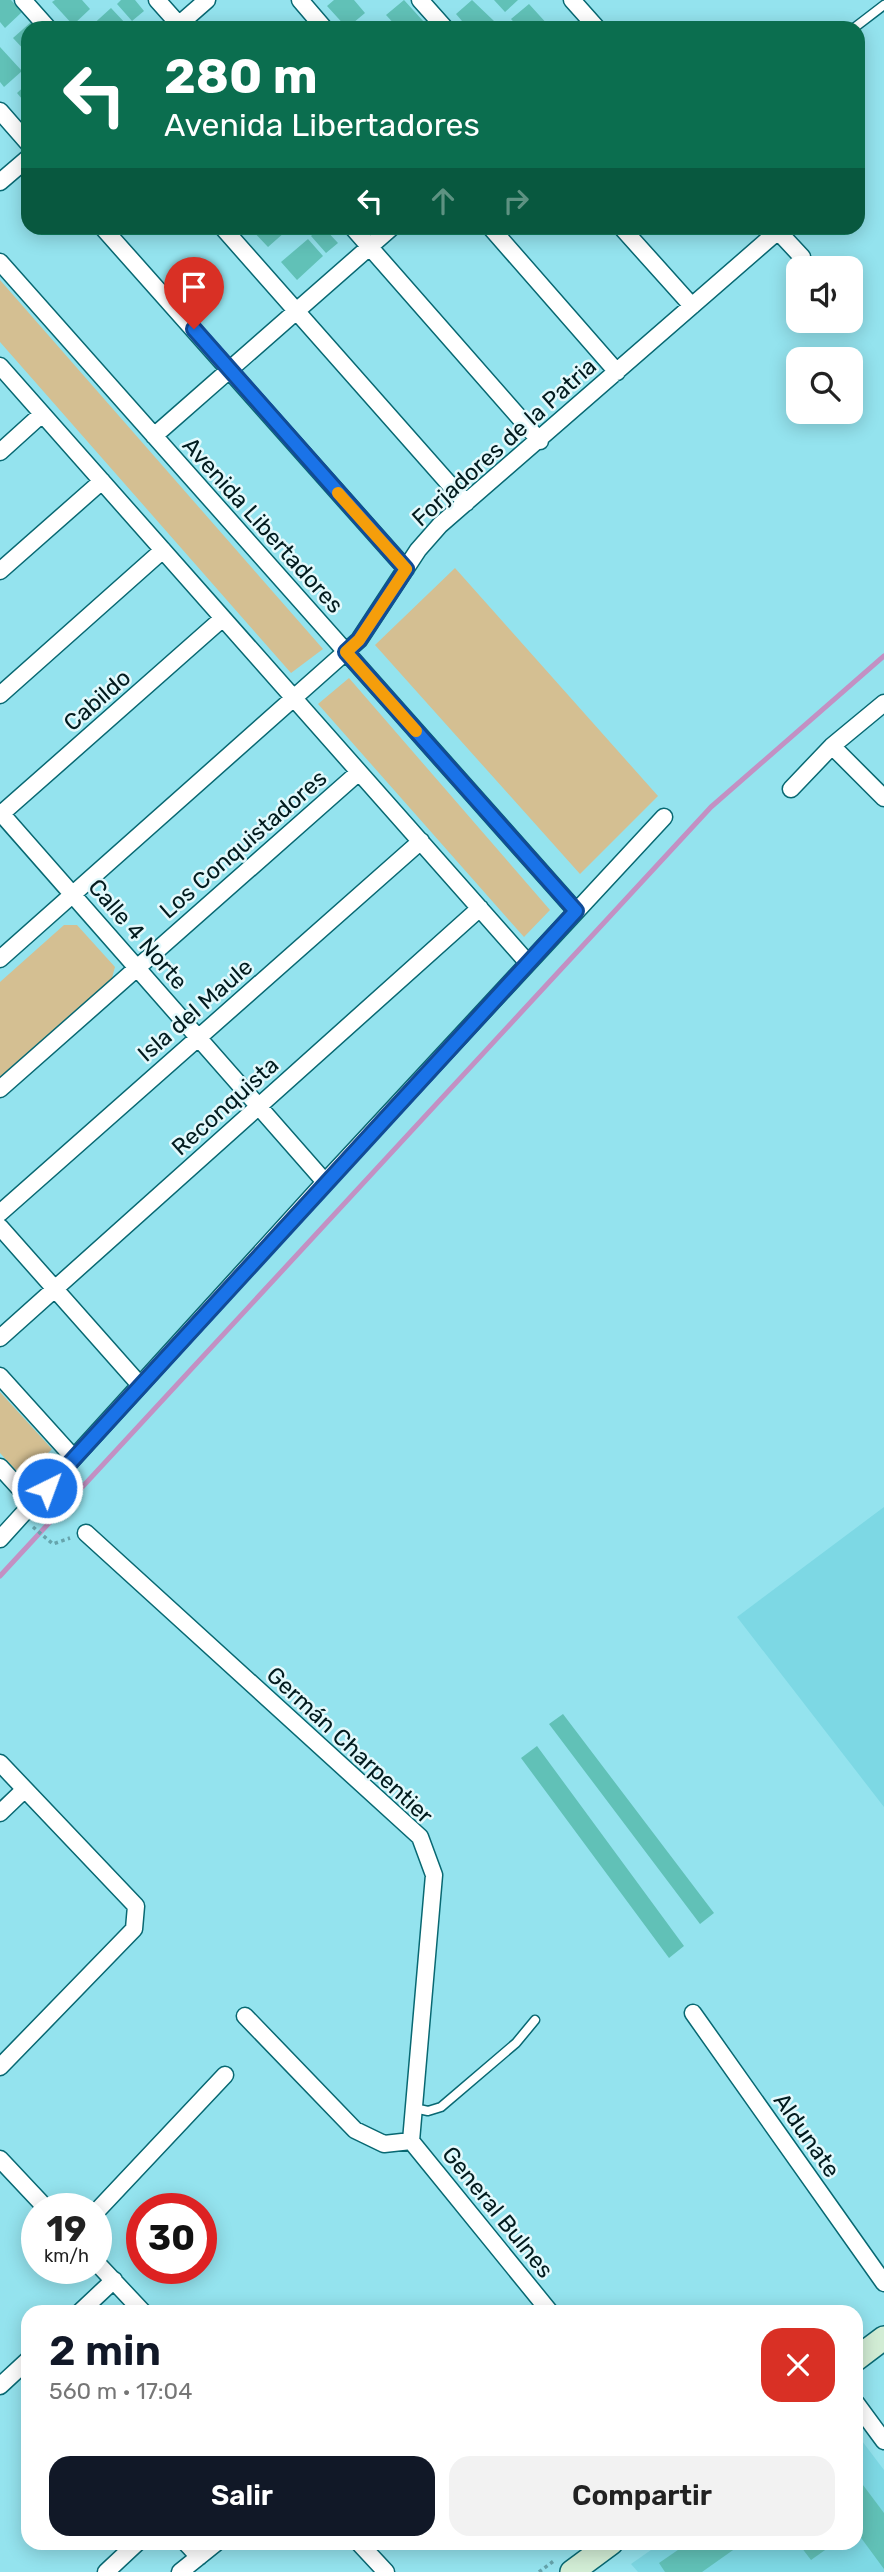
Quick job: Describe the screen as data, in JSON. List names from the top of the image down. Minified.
{"streets":{"street":["Forjadores de la Patria","Avenida Libertadores","Cabildo","Los Conquistadores","Calle 4 Norte","Isla del Maule","Reconquista","Germán Charpentier","Aldunate","General Bulnes"]},"crossings":[["Forjadores de la Patria","Avenida Libertadores"],["Forjadores de la Patria","Calle 4 Norte"],["Cabildo","Calle 4 Norte"],["Los Conquistadores","Calle 4 Norte"],["Calle 4 Norte","Isla del Maule"],["Calle 4 Norte","Reconquista"],["Germán Charpentier","General Bulnes"]],"page":{"turn":["280 m","Avenida Libertadores"],"speed":"19 km/h","limit":"30","heading":["2 min","560 m · 17:04"],"buttons":["Salir","Compartir"]}}
